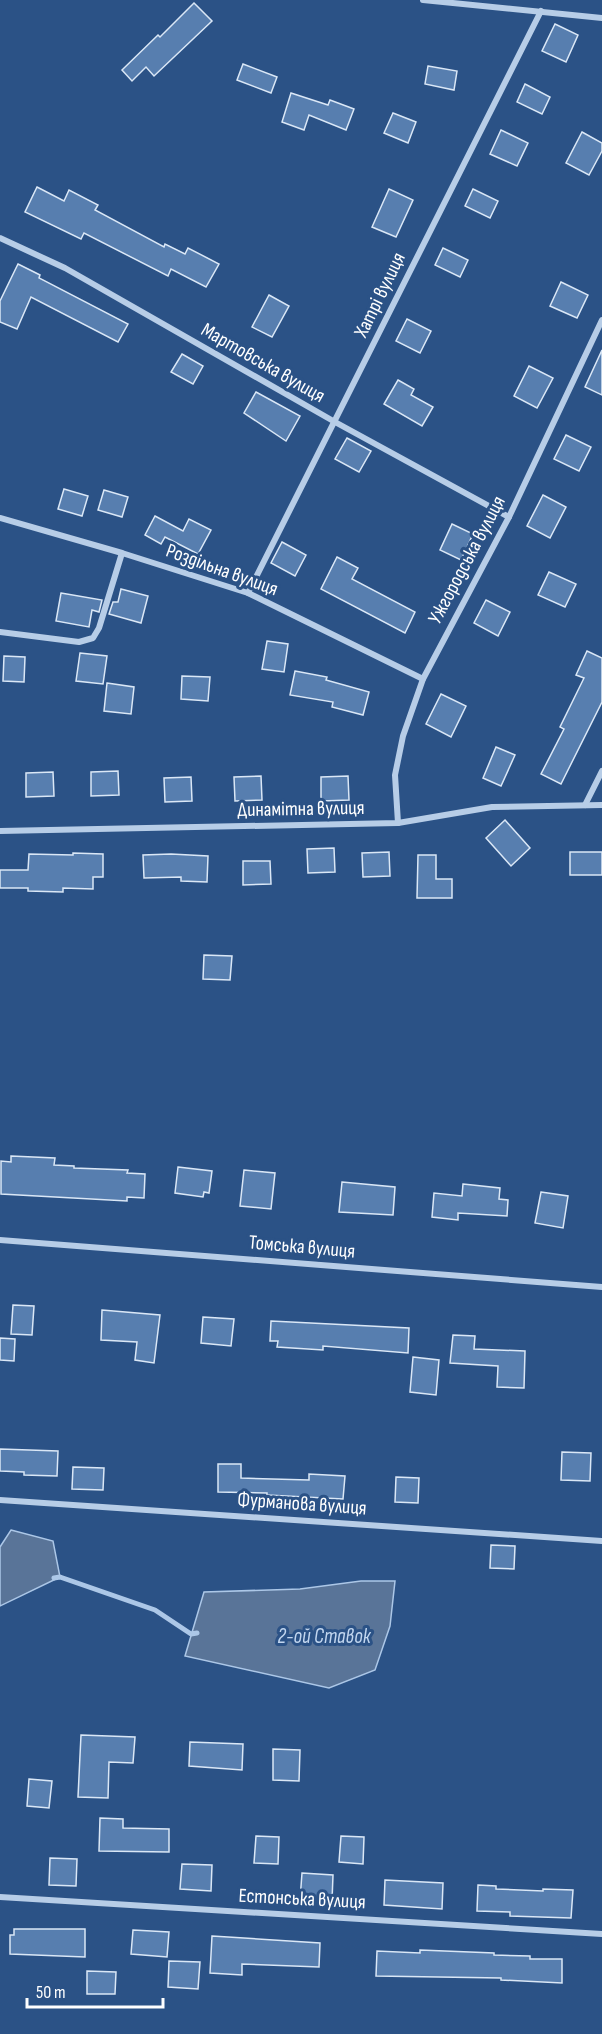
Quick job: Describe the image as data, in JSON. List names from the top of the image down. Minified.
{"streets":{"street":["Хатрі вулиця","Мартовська вулиця","Ужгородська вулиця","Роздільна вулиця","Динамітна вулиця","Томська вулиця","Фурманова вулиця","Естонська вулиця"]},"crossings":[["Хатрі вулиця","Мартовська вулиця"],["Хатрі вулиця","Роздільна вулиця"],["Мартовська вулиця","Ужгородська вулиця"],["Ужгородська вулиця","Роздільна вулиця"],["Ужгородська вулиця","Динамітна вулиця"]],"water":["2-ой Ставок"],"scale_bar":"50 m"}
